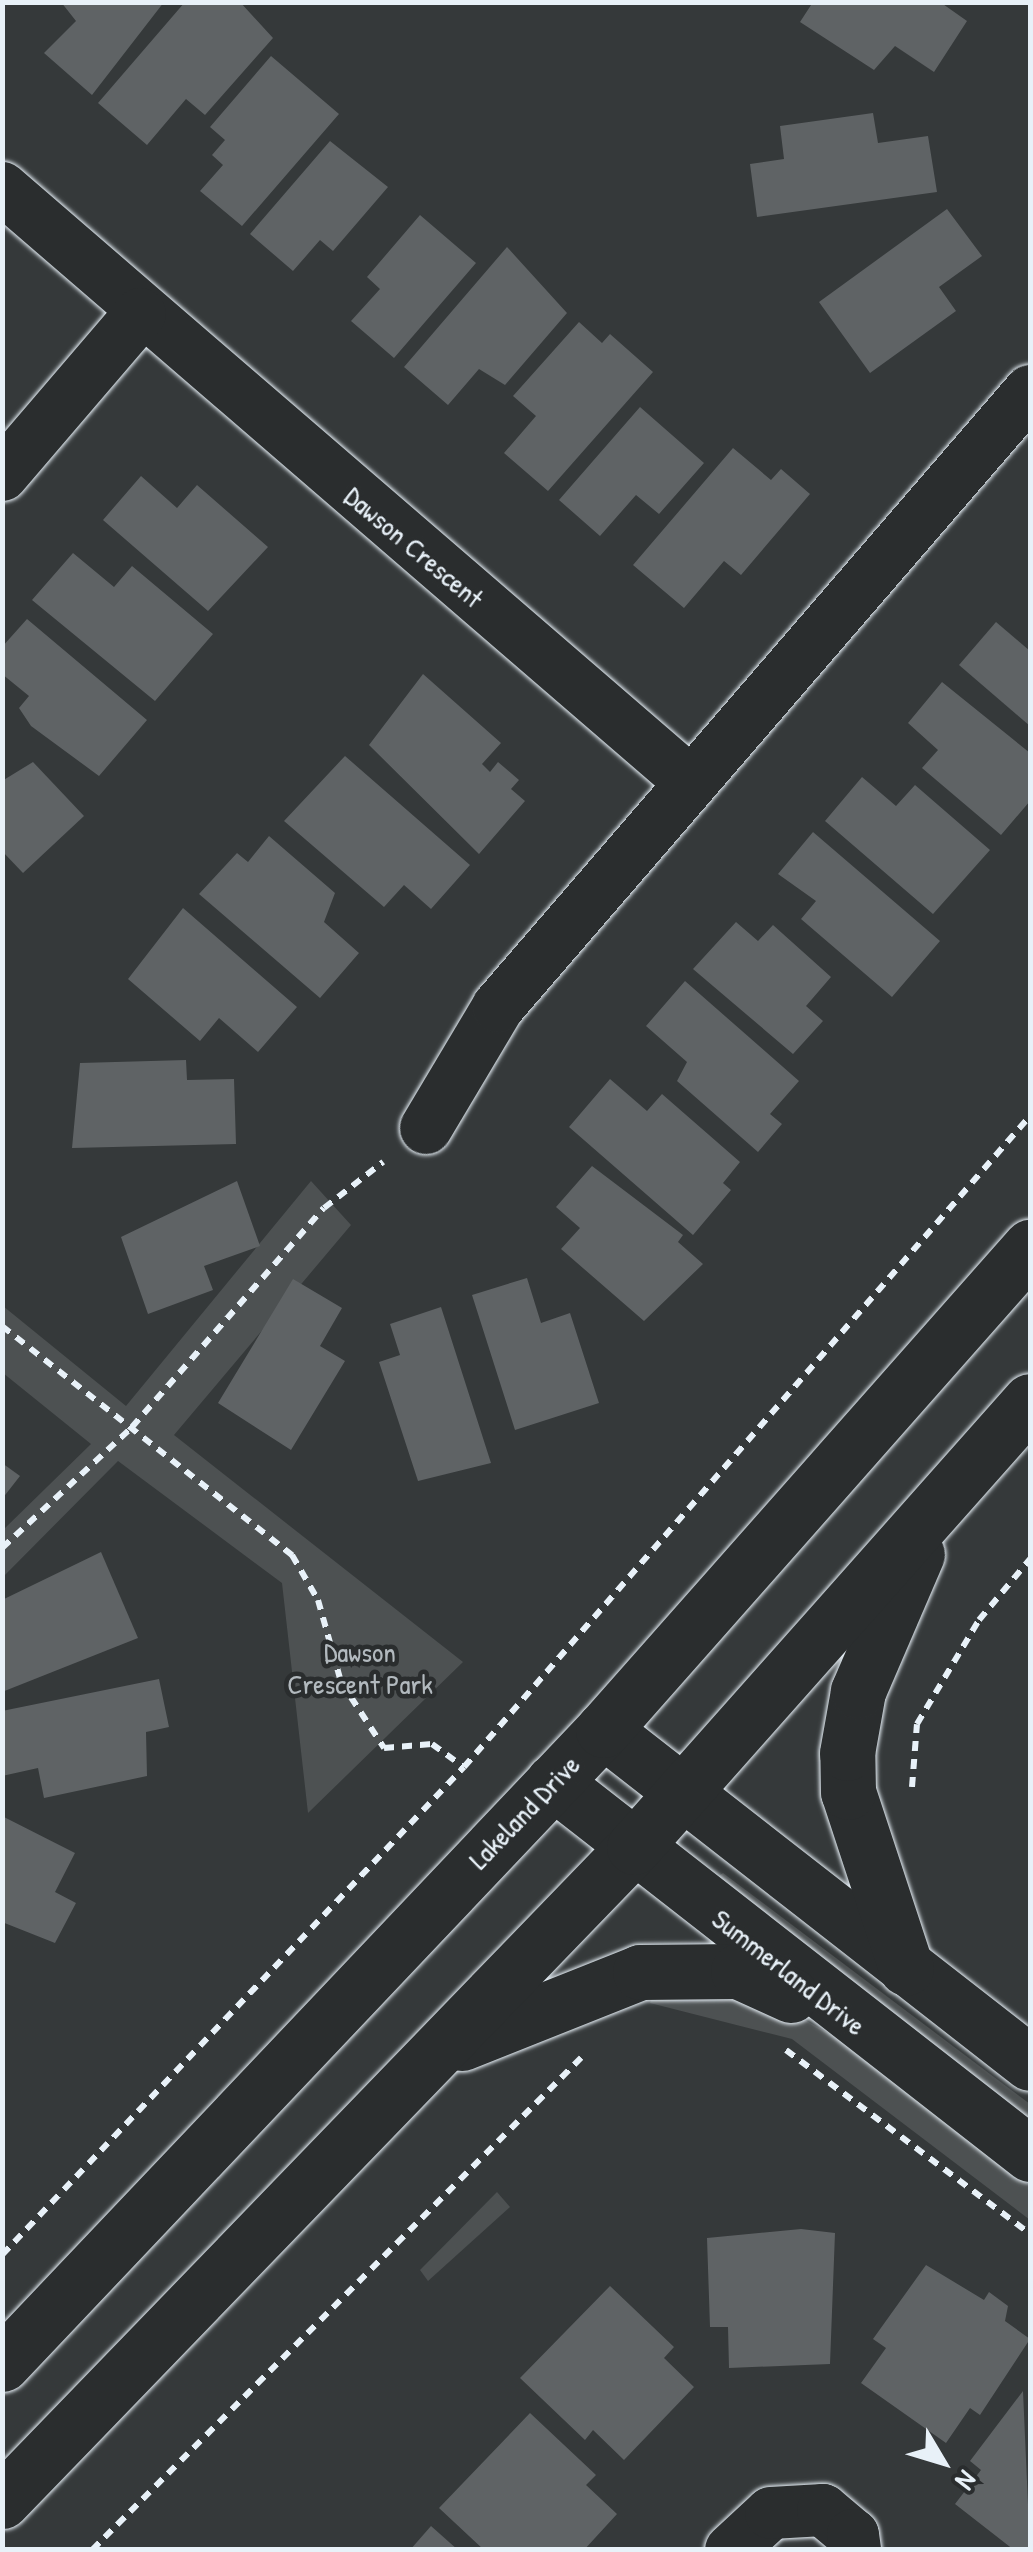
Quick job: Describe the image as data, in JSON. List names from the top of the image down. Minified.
{"streets":{"main road":["Lakeland Drive","Summerland Drive"],"street":["Dawson Crescent"]},"crossings":[["Lakeland Drive","Summerland Drive"]],"parks":["Dawson Crescent Park"],"north":"bottom right"}
